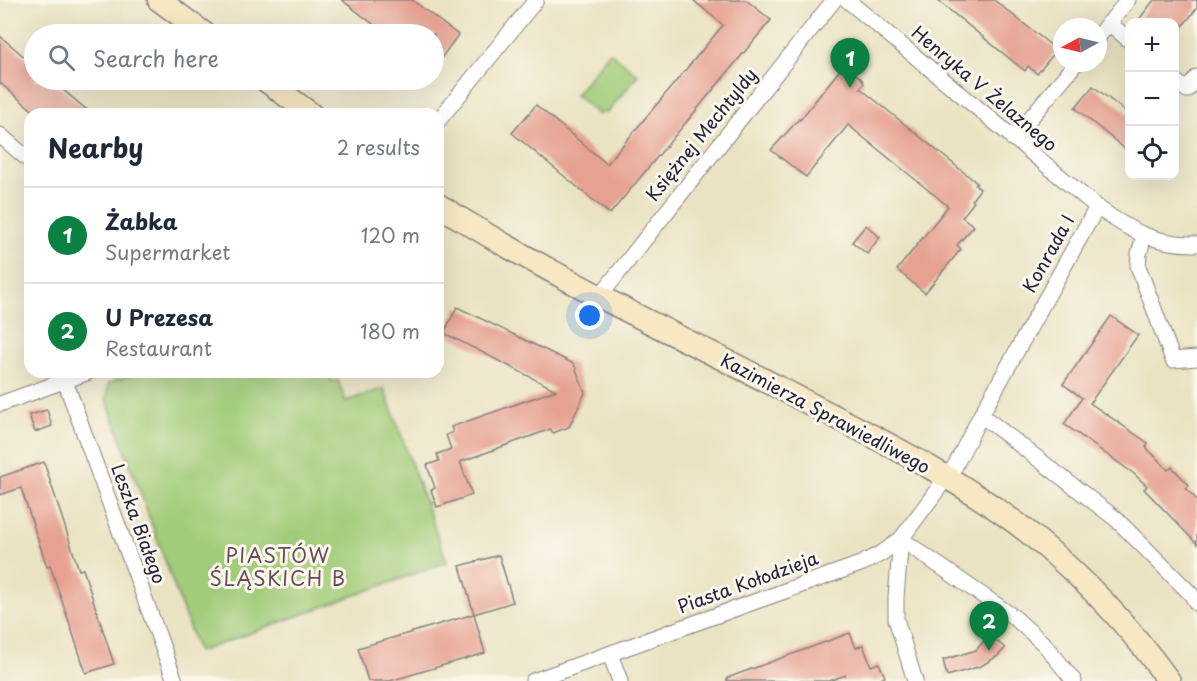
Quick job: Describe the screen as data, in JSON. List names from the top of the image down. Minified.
{"streets":{"street":["Henryka V Żelaznego","Księżnej Mechtyldy","Konrada I","Kazimierza Sprawiedliwego","Leszka Białego","Piasta Kołodzieja"]},"crossings":[["Henryka V Żelaznego","Konrada I"],["Księżnej Mechtyldy","Kazimierza Sprawiedliwego"],["Konrada I","Kazimierza Sprawiedliwego"],["Konrada I","Piasta Kołodzieja"],["Kazimierza Sprawiedliwego","Piasta Kołodzieja"]],"districts":["PIASTÓW ŚLĄSKICH B"],"north":"left","page":{"map_buttons":["+","−"],"search":"Search here","pins":["1","2"],"heading":["Nearby","2 results"],"list":[{"mark":"1","name":"Żabka","note":"Supermarket","value":"120 m"},{"mark":"2","name":"U Prezesa","note":"Restaurant","value":"180 m"}]}}
